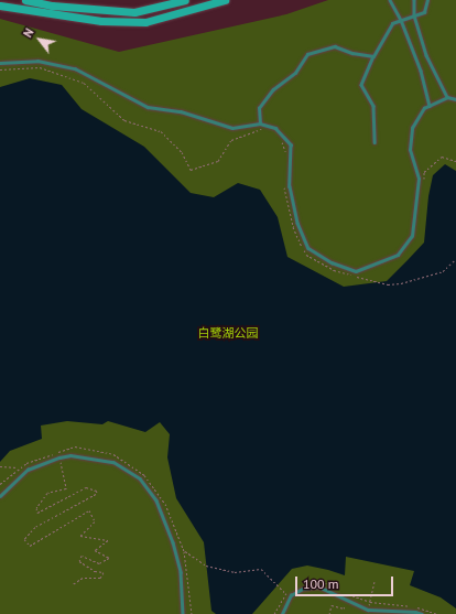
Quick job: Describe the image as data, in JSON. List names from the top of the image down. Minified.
{"parks":["白鹭湖公园"],"scale_bar":"100 m","north":"top left"}
